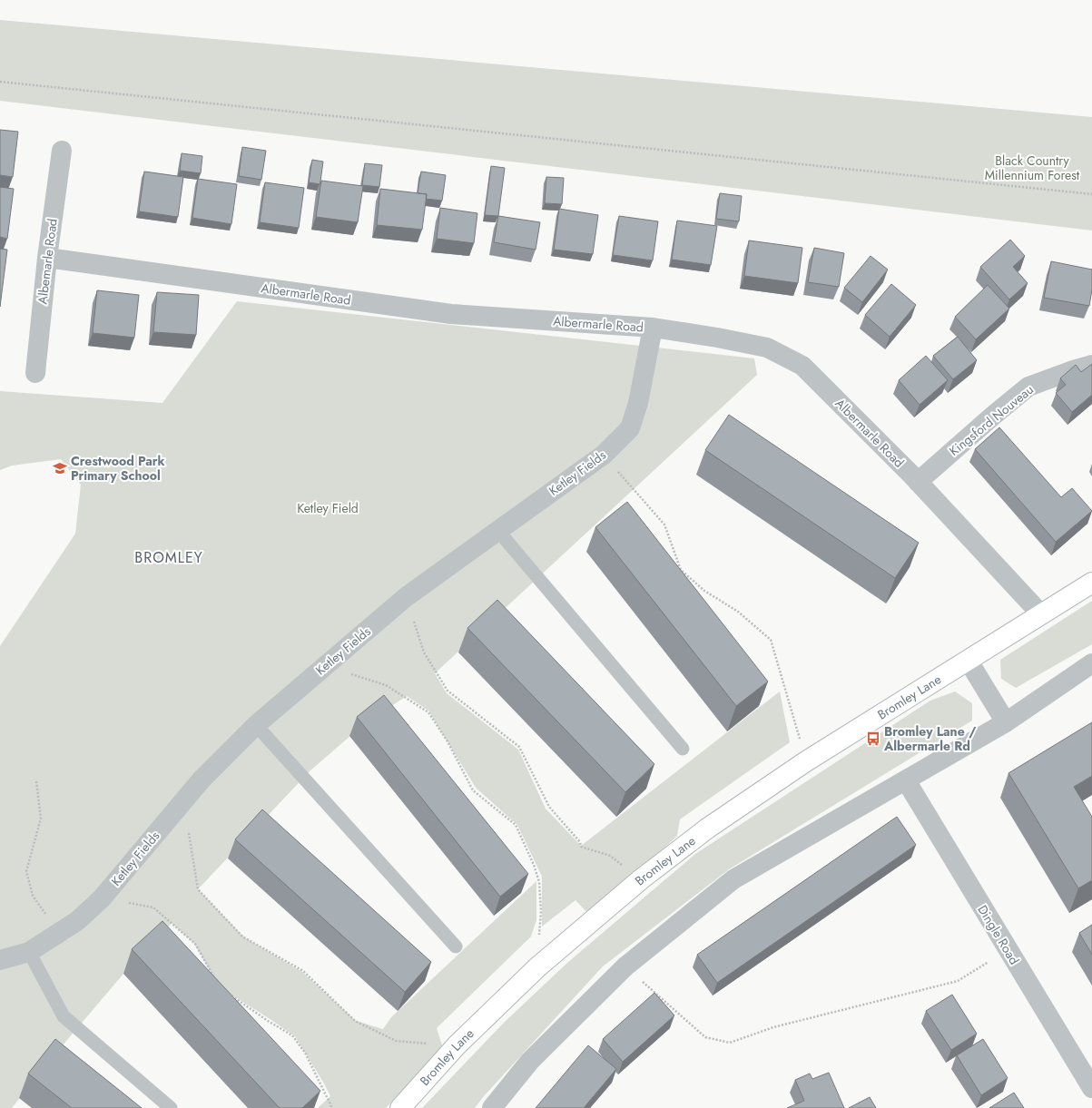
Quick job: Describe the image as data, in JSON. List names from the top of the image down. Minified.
{"streets":{"street":["Albemarle Road","Albermarle Road","Kingsford Nouveau","Ketley Fields","Bromley Lane","Dingle Road"]},"crossings":[["Albemarle Road","Albermarle Road"],["Albermarle Road","Kingsford Nouveau"],["Albermarle Road","Ketley Fields"],["Albermarle Road","Bromley Lane"]],"districts":["BROMLEY"],"parks":["Black Country Millennium Forest","Ketley Field"],"places":{"school or university":["Crestwood Park Primary School"],"bus stop":["Bromley Lane / Albermarle Rd"]}}
